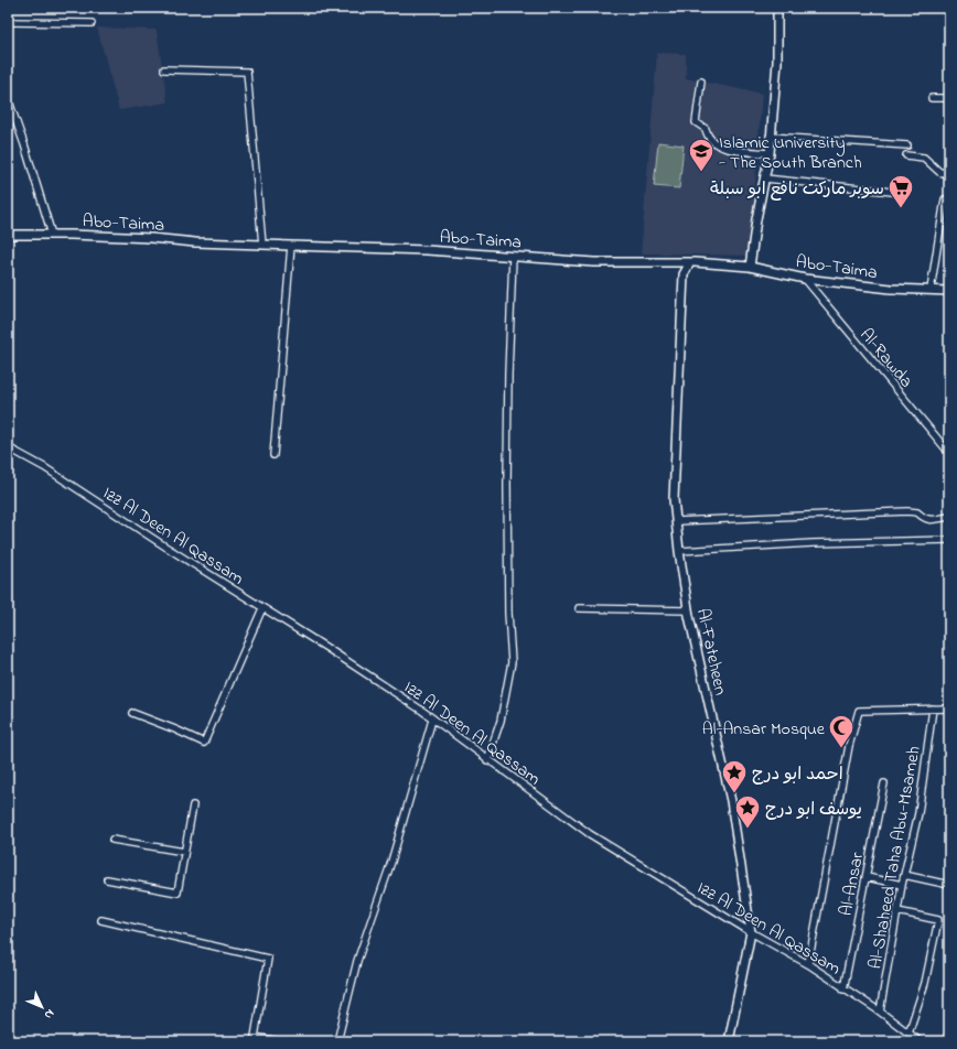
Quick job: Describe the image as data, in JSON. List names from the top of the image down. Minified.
{"streets":{"street":["Abo-Taima","Al-Rawda","Izz Al Deen Al Qassam","Al-Fateheen","Al-Shaheed Taha Abu-Msameh","Al-Ansar"]},"crossings":[["Abo-Taima","Al-Rawda"],["Abo-Taima","Al-Fateheen"],["Izz Al Deen Al Qassam","Al-Fateheen"],["Izz Al Deen Al Qassam","Al-Shaheed Taha Abu-Msameh"],["Izz Al Deen Al Qassam","Al-Ansar"]],"places":{"school or university":["Islamic University - The South Branch"],"supermarket":["سوبر ماركت نافع ابو سبلة"],"mosque":["Al-Ansar Mosque"],"place":["احمد ابو درج","يوسف ابو درج"]},"north":"bottom right"}
